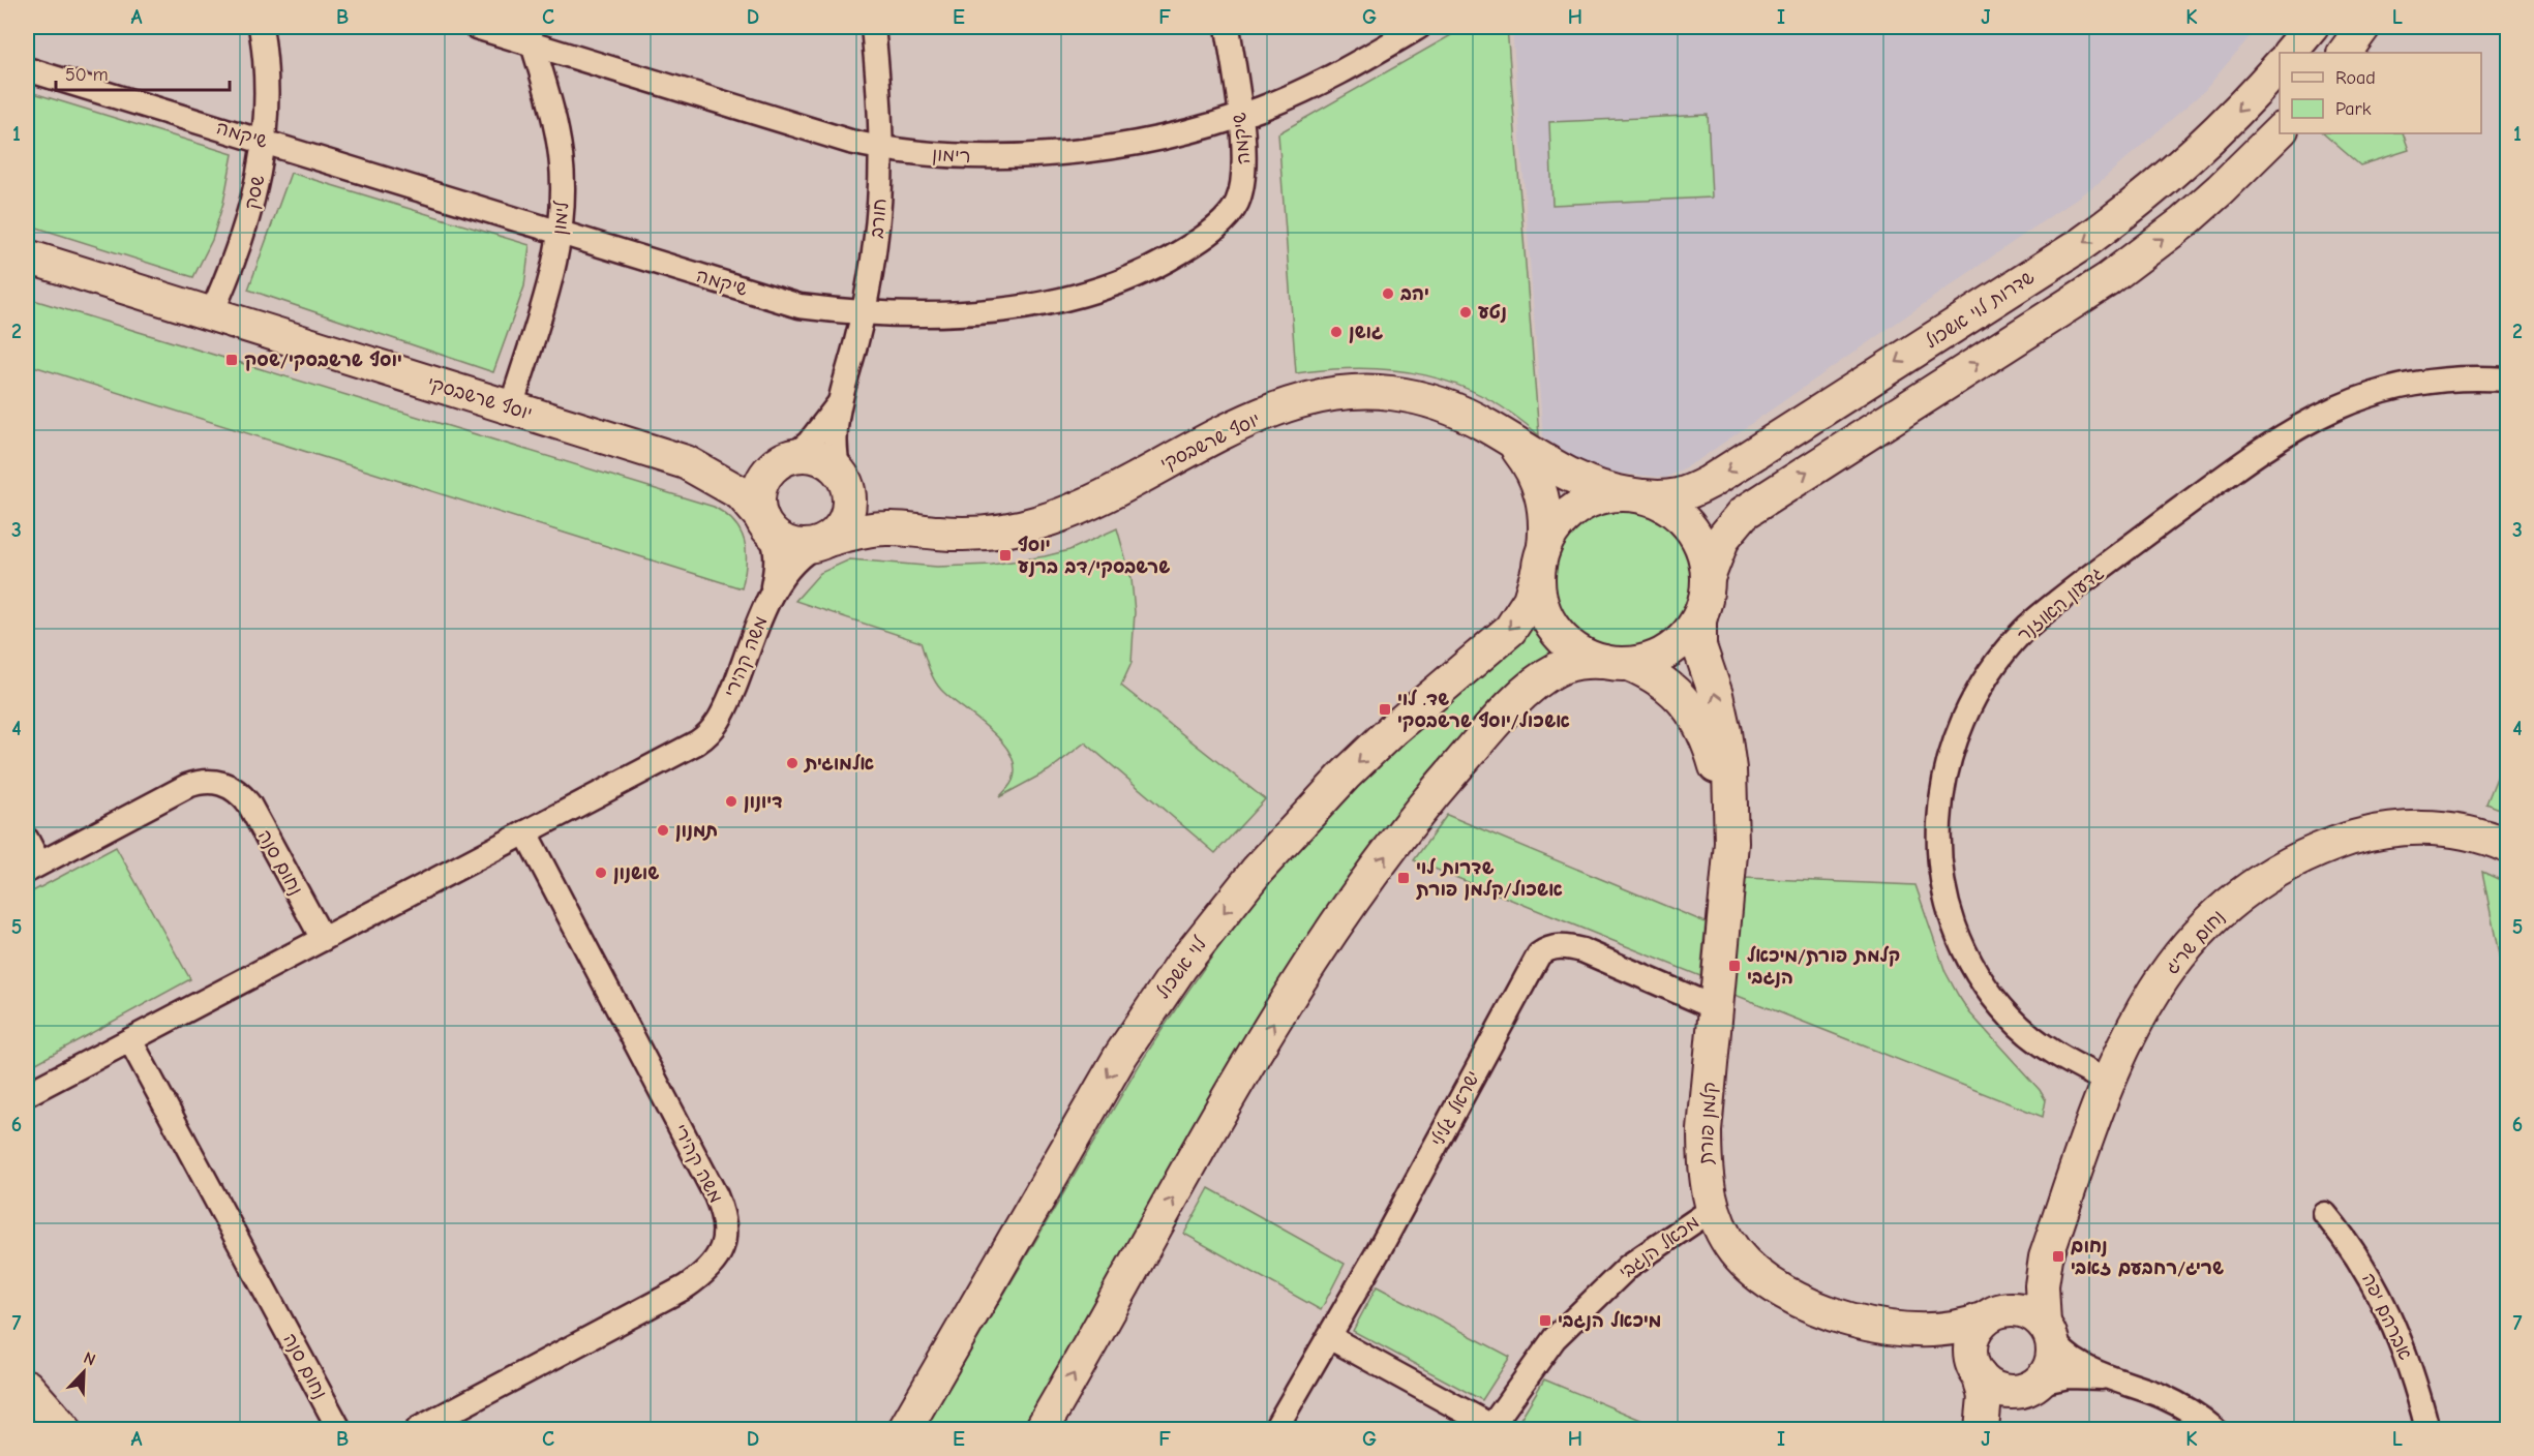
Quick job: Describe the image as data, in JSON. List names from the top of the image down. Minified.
{"streets":{"street":["שיקמה","רימון","שסק","לימון","חורב","שדרות לוי אשכול","יוסף שרשבסקי","גדעון האוזנר","משה קהירי","נחום סנה","נחום שריג","לוי אשכול","ישראל גלילי","קלמן פורת","מכאל הנגבי","אברהם יפה"]},"crossings":[["שיקמה","רימון"],["שיקמה","שסק"],["שיקמה","לימון"],["שיקמה","חורב"],["רימון","לימון"],["רימון","חורב"],["שסק","יוסף שרשבסקי"],["לימון","יוסף שרשבסקי"],["חורב","יוסף שרשבסקי"],["חורב","משה קהירי"],["שדרות לוי אשכול","יוסף שרשבסקי"],["שדרות לוי אשכול","לוי אשכול"],["שדרות לוי אשכול","קלמן פורת"],["יוסף שרשבסקי","משה קהירי"],["יוסף שרשבסקי","לוי אשכול"],["יוסף שרשבסקי","קלמן פורת"],["גדעון האוזנר","נחום שריג"],["משה קהירי","נחום סנה"],["נחום שריג","קלמן פורת"],["לוי אשכול","קלמן פורת"],["ישראל גלילי","קלמן פורת"],["קלמן פורת","מכאל הנגבי"]],"places":{"other":["יהב","נטע","גושן","אלמוגית","דיונון","תמנון","שושנון"],"transit":["יוסף שרשבסקי/שסק","יוסף שרשבסקי/דב ברנע","שד. לוי אשכול/יוסף שרשבסקי","שדרות לוי אשכול/קלמן פורת","קלמת פורת/מיכאל הנגבי","נחום שריג/רחבעם זאבי","מיכאל הנגבי"]},"legend":["Road","Park"],"scale_bar":"50 m","north":"top right","grid":{"columns":["A","B","C","D","E","F","G","H","I","J","K","L"],"rows":["1","2","3","4","5","6","7"]}}
